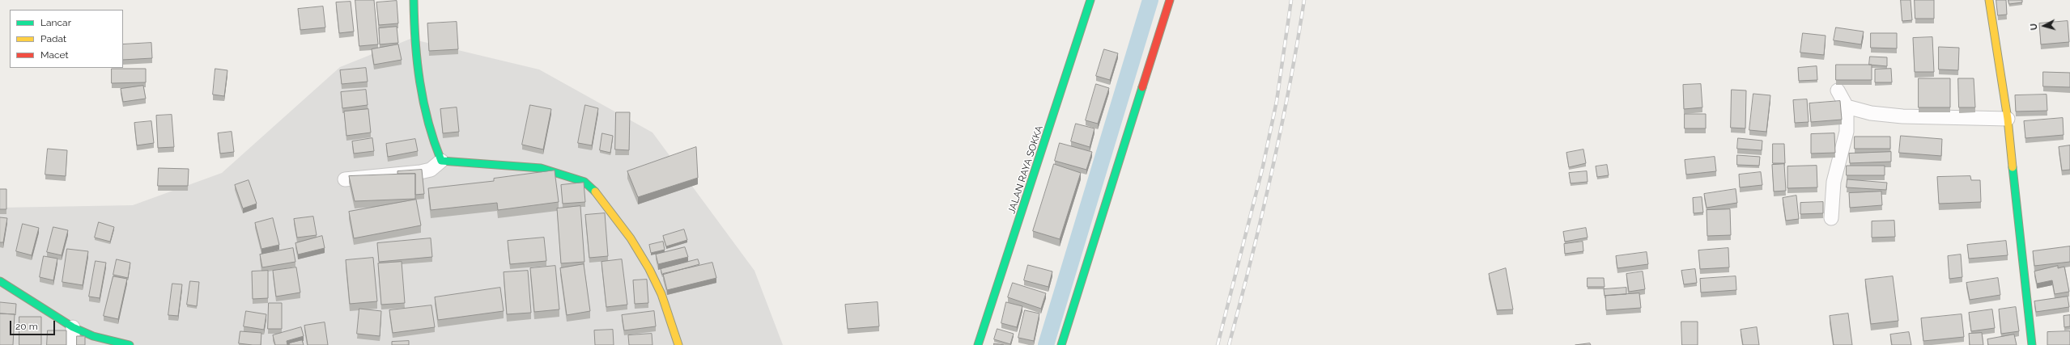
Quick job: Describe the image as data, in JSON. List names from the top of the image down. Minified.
{"streets":{"street":["JALAN RAYA SOKKA"]},"legend":["Lancar","Padat","Macet"],"scale_bar":"20 m","north":"left"}
